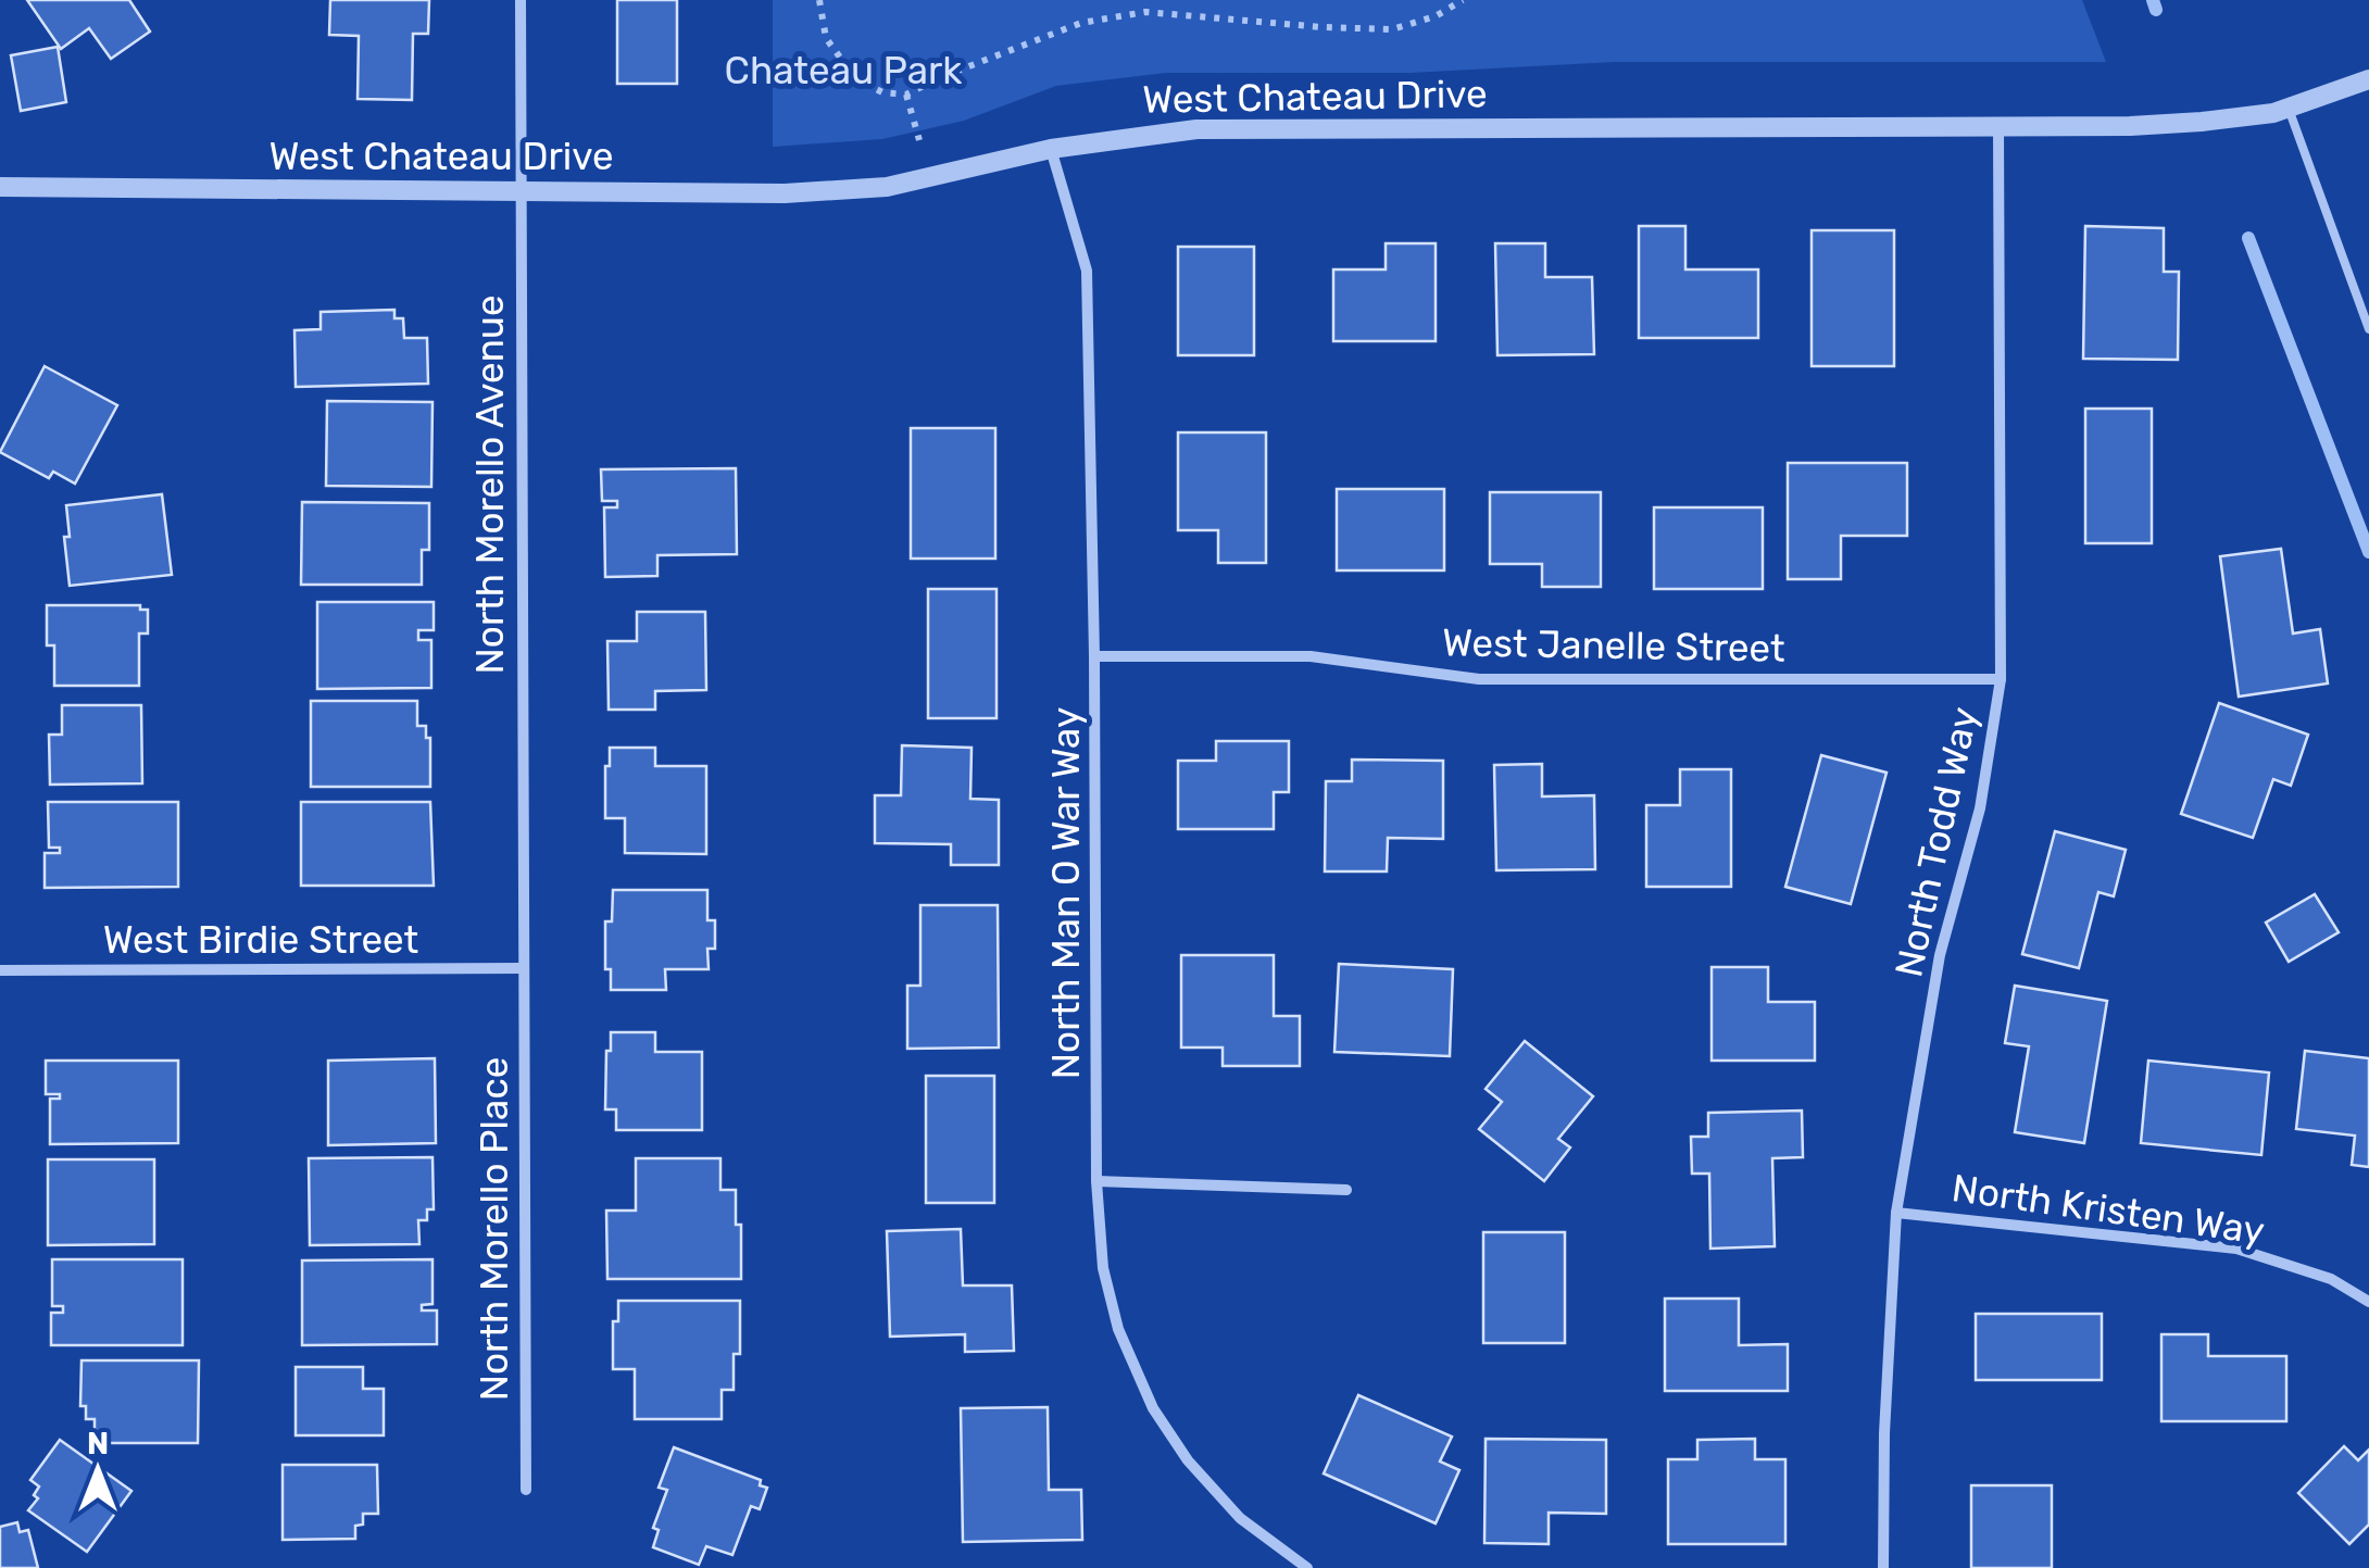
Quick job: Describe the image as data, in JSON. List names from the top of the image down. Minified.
{"streets":{"street":["West Chateau Drive","North Morello Avenue","West Janelle Street","North Todd Way","North Man O War Way","West Birdie Street","North Kristen Way","North Morello Place"]},"crossings":[["West Chateau Drive","North Morello Avenue"],["West Chateau Drive","North Todd Way"],["West Chateau Drive","North Man O War Way"],["North Morello Avenue","West Birdie Street"],["North Morello Avenue","North Morello Place"],["West Janelle Street","North Todd Way"],["West Janelle Street","North Man O War Way"],["North Todd Way","North Kristen Way"],["West Birdie Street","North Morello Place"]],"parks":["Chateau Park"],"north":"top"}
